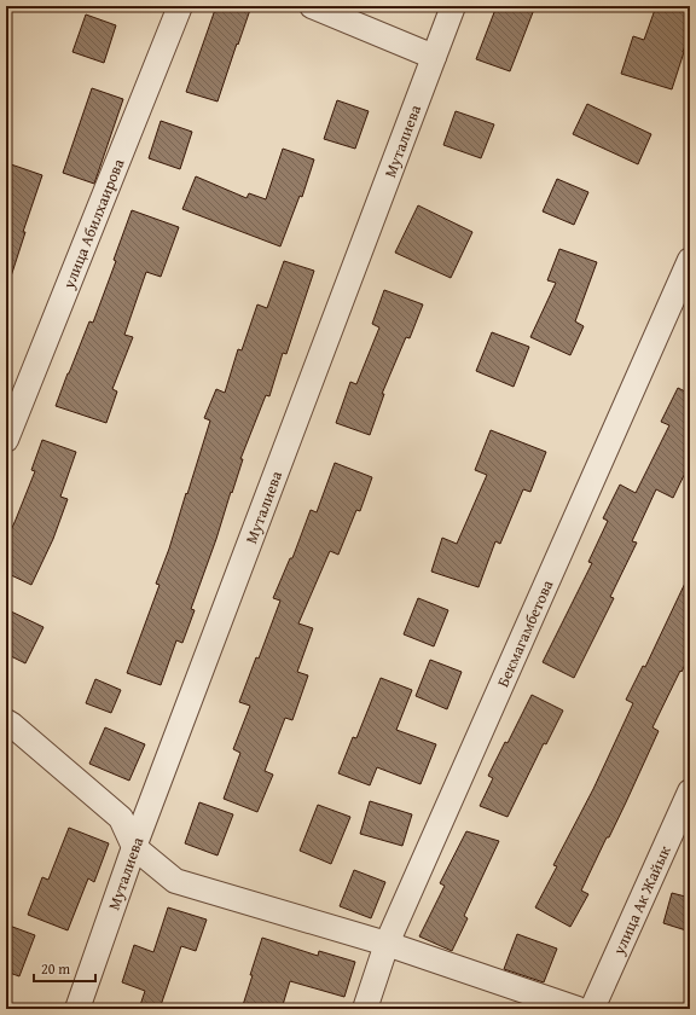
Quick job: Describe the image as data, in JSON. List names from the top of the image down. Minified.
{"streets":{"street":["Муталиева","улица Абилхаирова","Бекмагамбетова","улица Ак Жайык"]},"scale_bar":"20 m"}
